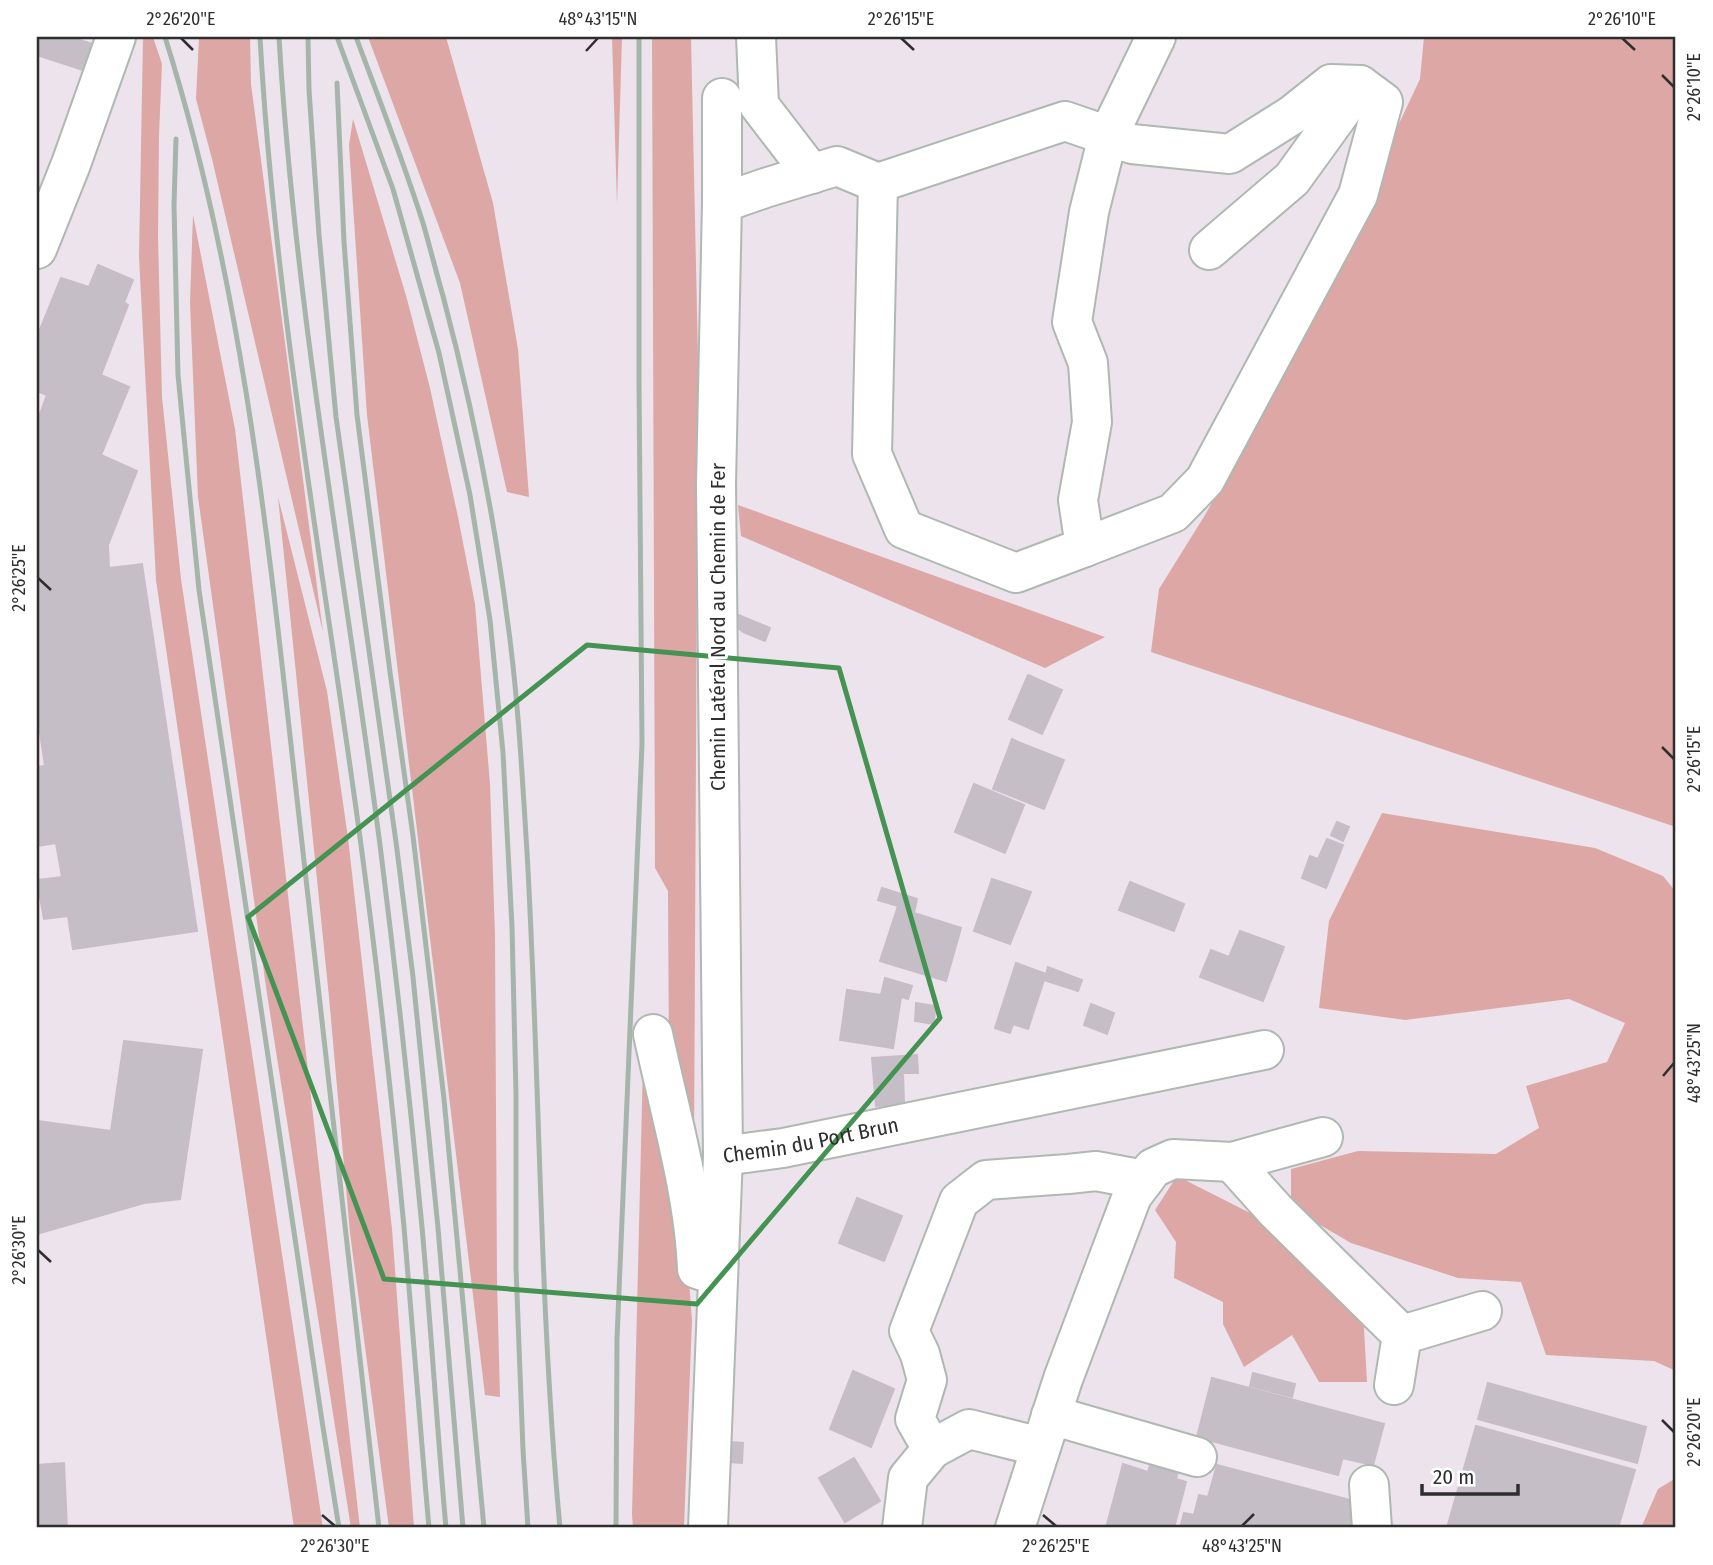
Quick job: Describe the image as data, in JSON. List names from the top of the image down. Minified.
{"streets":{"street":["Chemin Latéral Nord au Chemin de Fer","Chemin du Port Brun"]},"crossings":[["Chemin Latéral Nord au Chemin de Fer","Chemin du Port Brun"]],"scale_bar":"20 m","coordinates":["2°26'20\"E","48°43'15\"N","2°26'15\"E","2°26'10\"E","2°26'25\"E","48°43'25\"N","2°26'30\"E"]}
